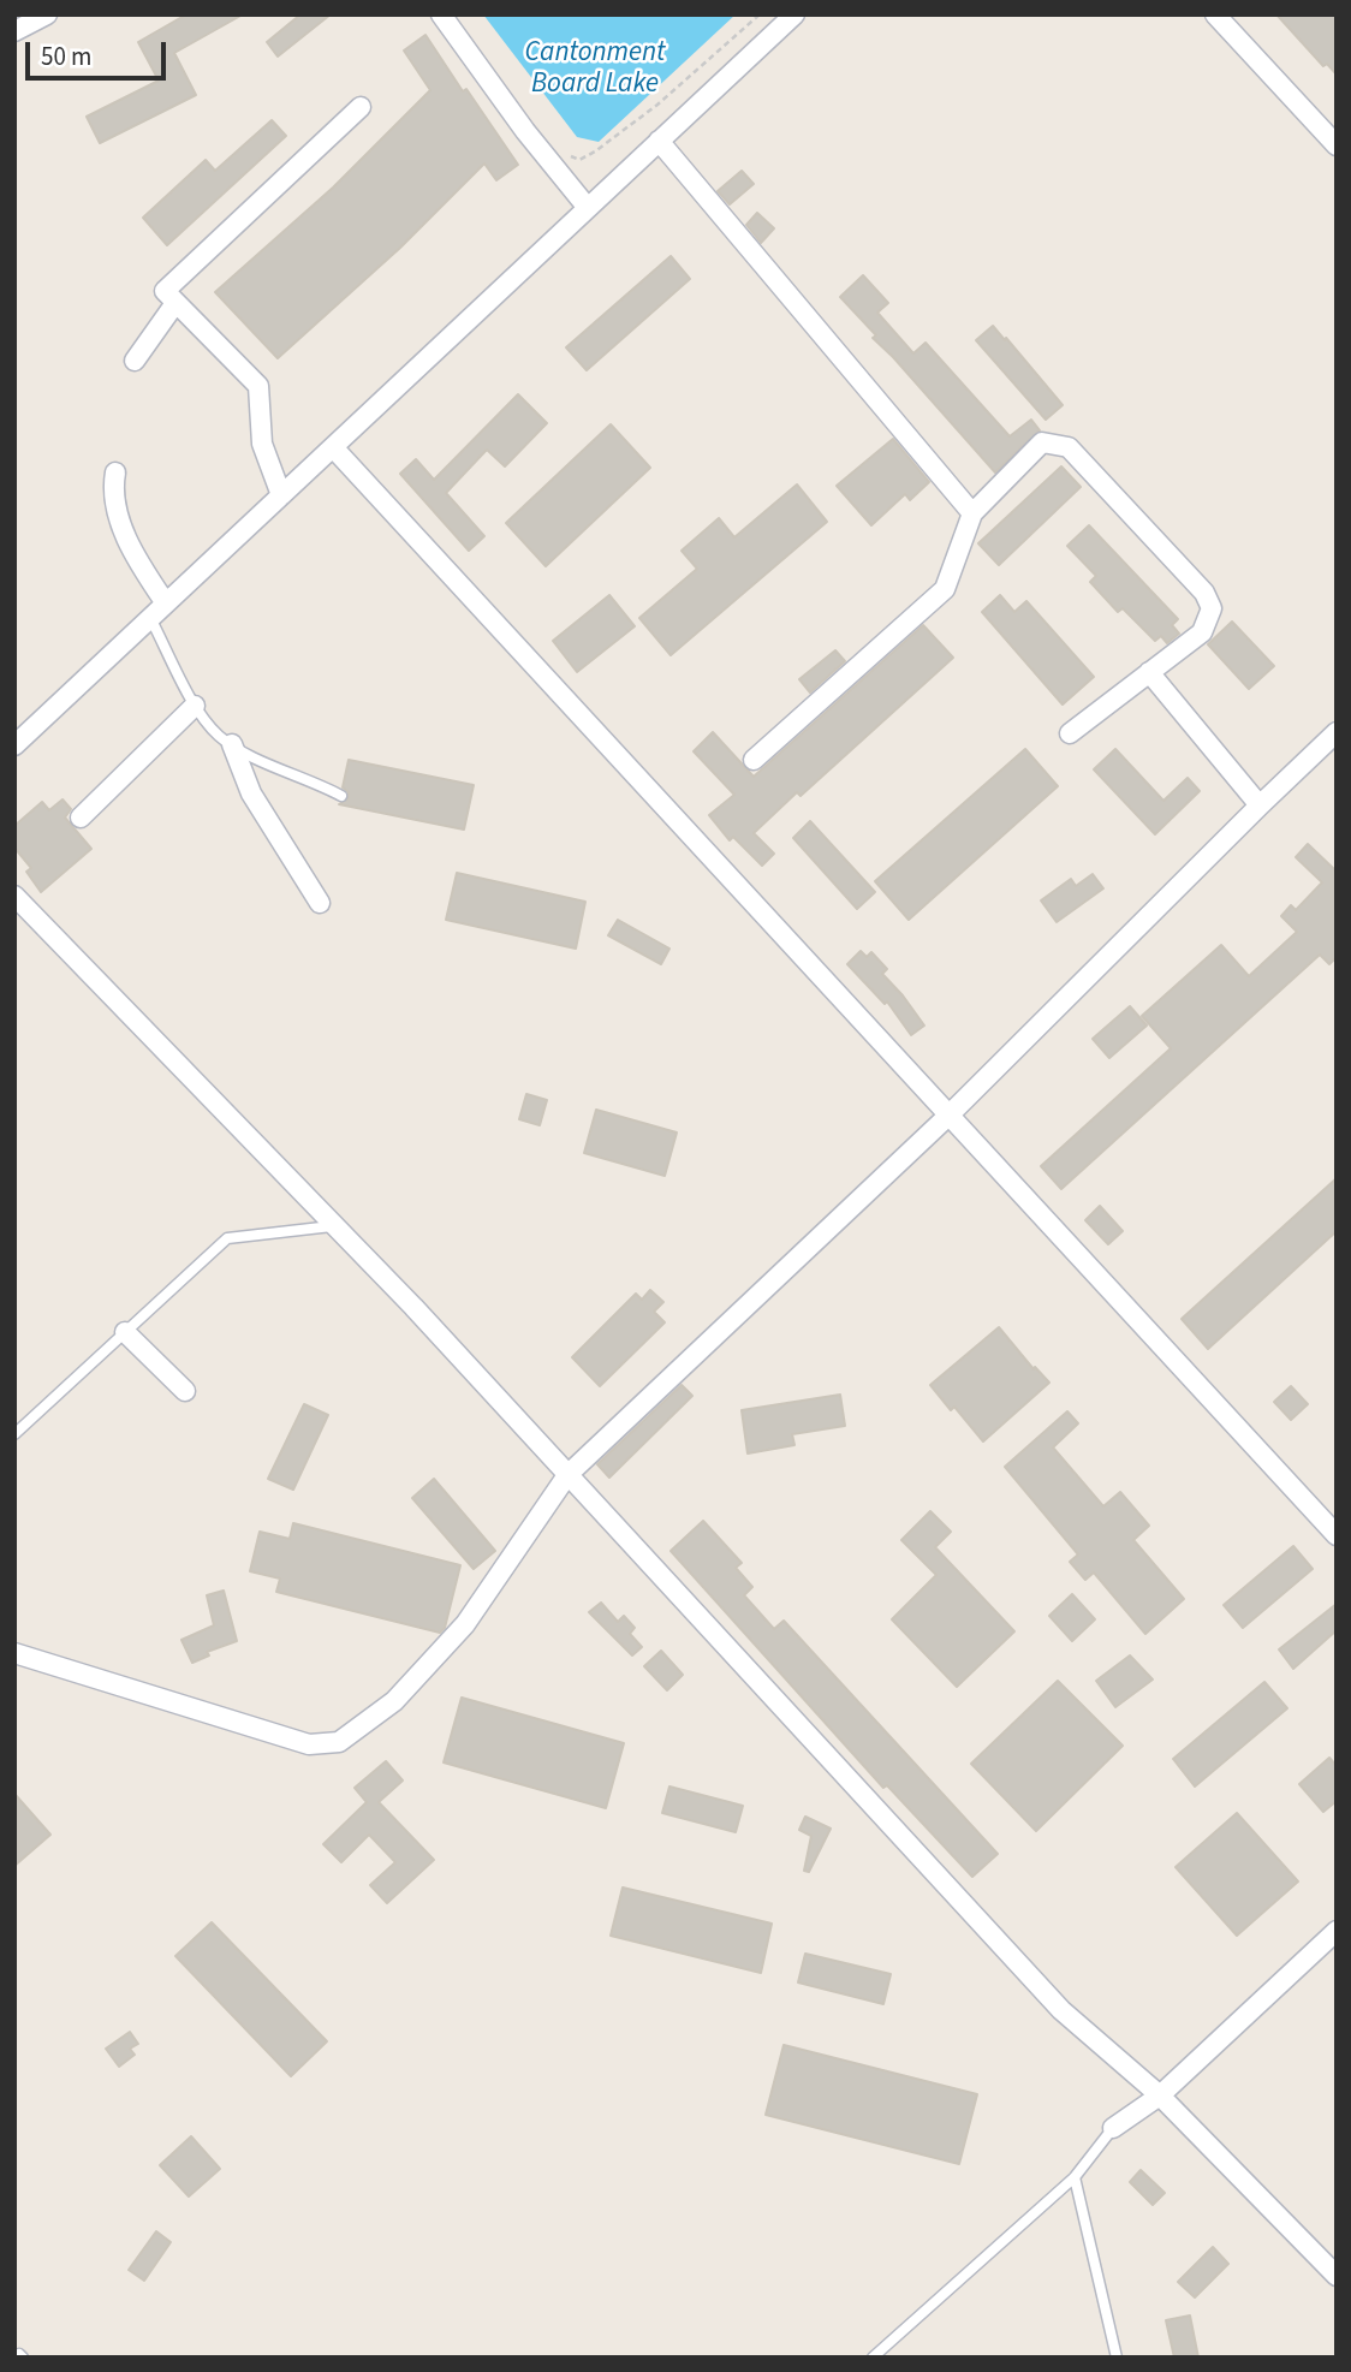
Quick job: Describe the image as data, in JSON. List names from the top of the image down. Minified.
{"water":["Cantonment Board Lake"],"scale_bar":"50 m"}
